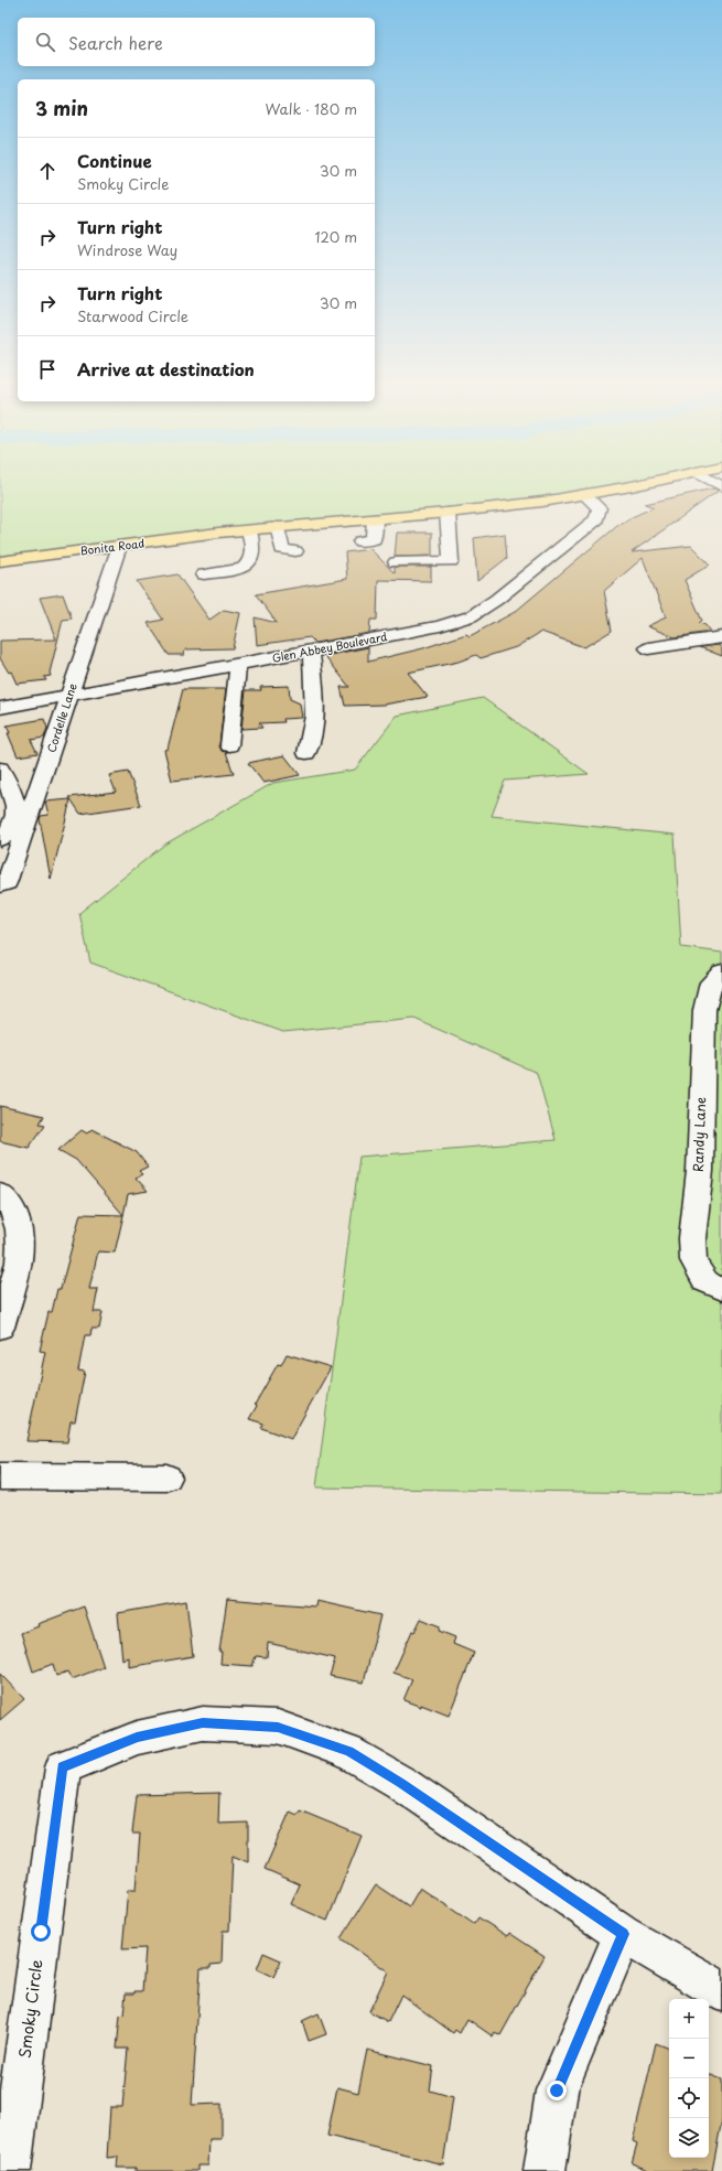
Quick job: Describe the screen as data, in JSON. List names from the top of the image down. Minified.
{"streets":{"main road":["Bonita Road"],"street":["Glen Abbey Boulevard","Cordelle Lane","Randy Lane","Smoky Circle"]},"crossings":[["Bonita Road","Glen Abbey Boulevard"],["Bonita Road","Cordelle Lane"],["Glen Abbey Boulevard","Cordelle Lane"]],"page":{"search":"Search here","heading":["3 min","Walk · 180 m"],"list":[["Continue","Smoky Circle","30 m"],["Turn right","Windrose Way","120 m"],["Turn right","Starwood Circle","30 m"],"Arrive at destination"],"map_buttons":["+","−"]}}
